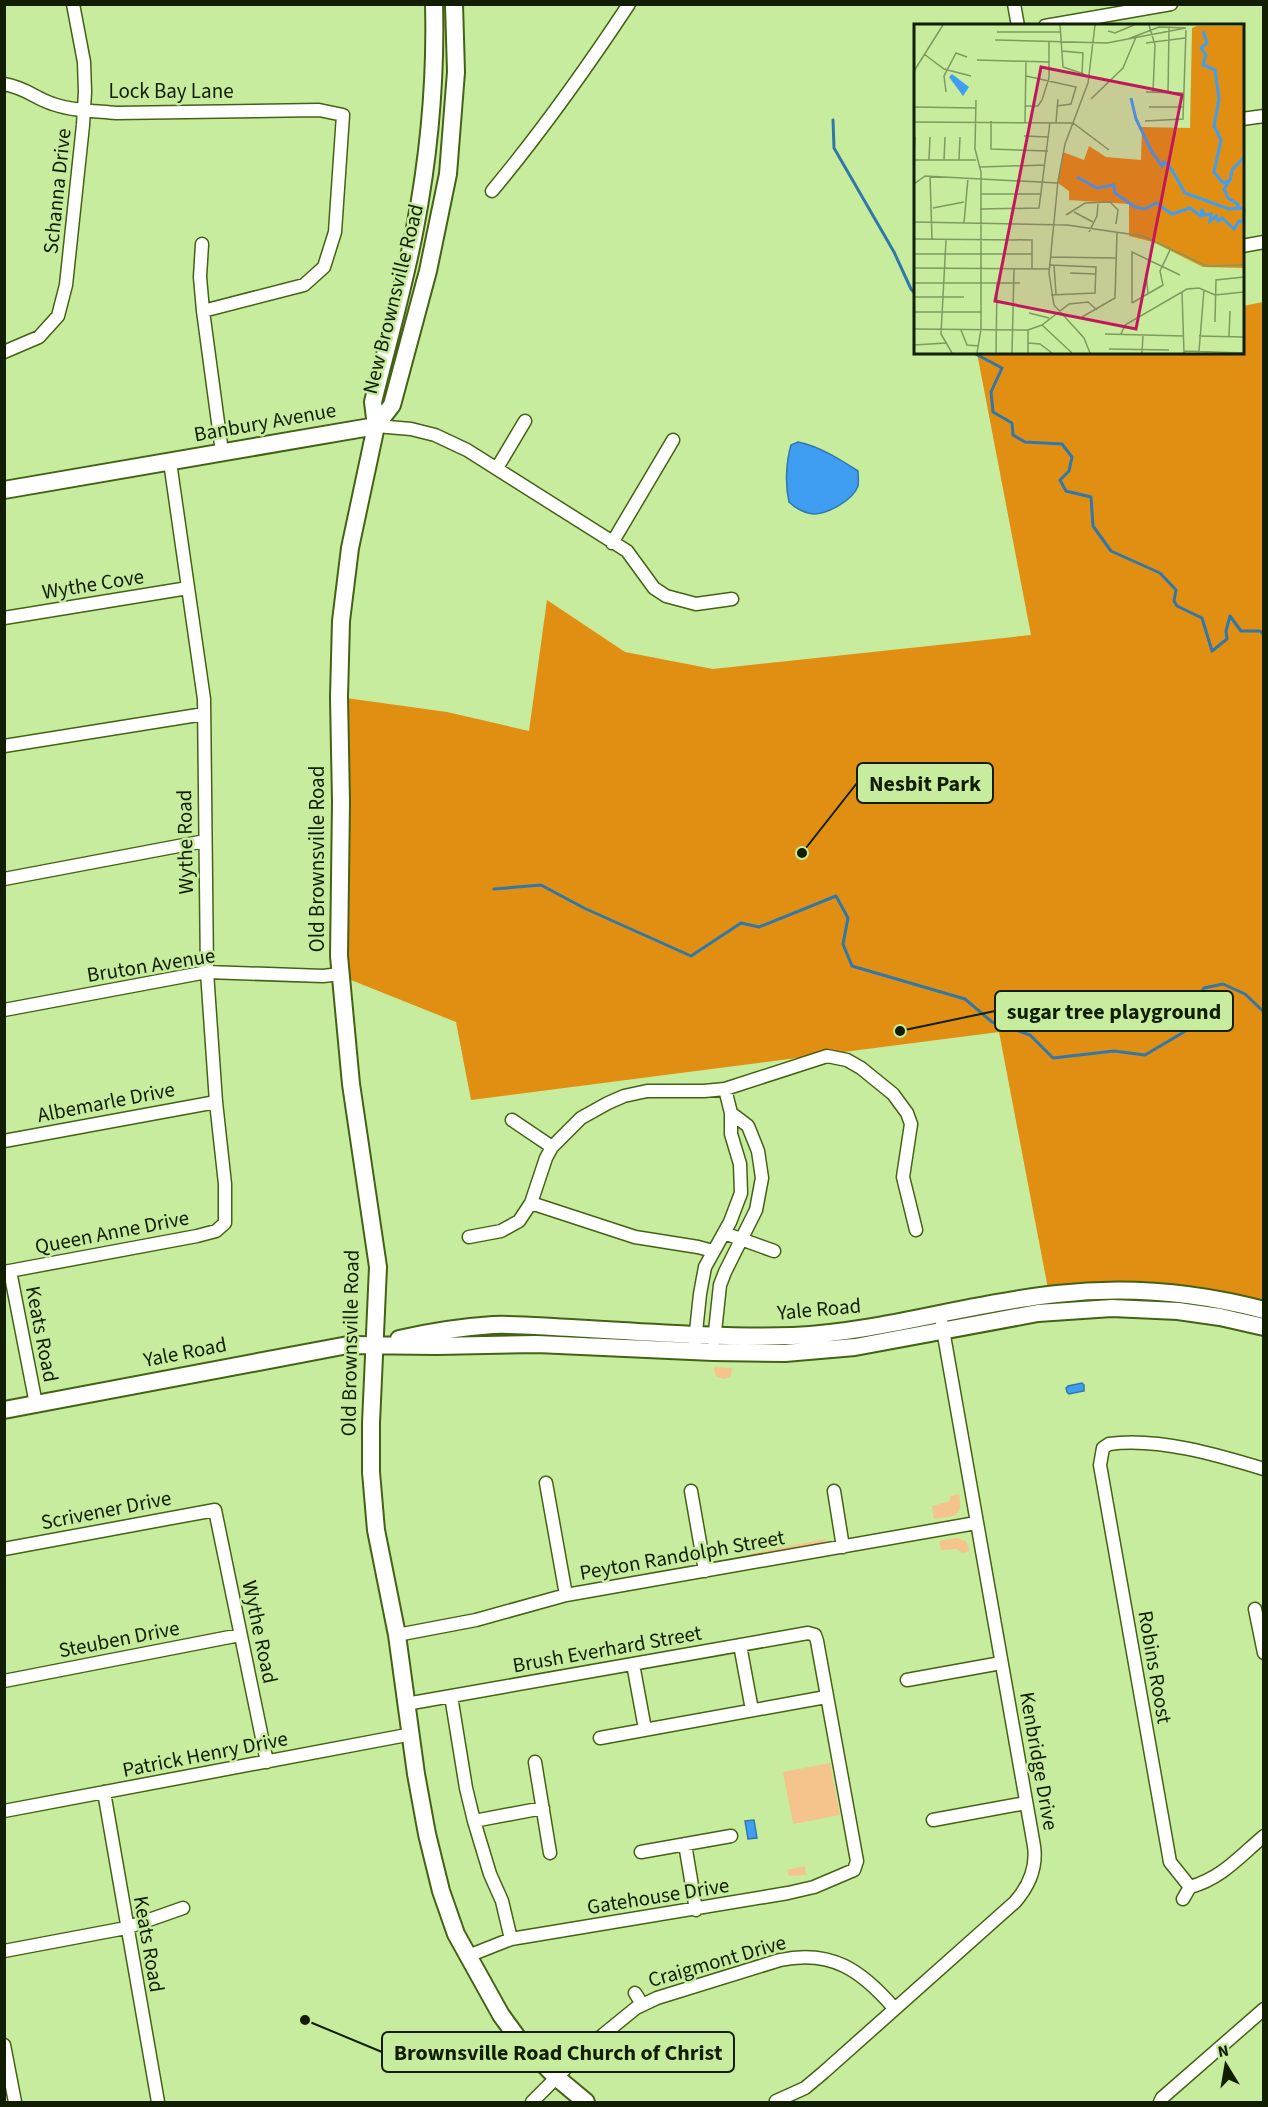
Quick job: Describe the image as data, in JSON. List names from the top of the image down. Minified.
{"streets":{"main road":["New Brownsville Road","Banbury Avenue","Old Brownsville Road","Yale Road"],"street":["Lock Bay Lane","Schanna Drive","Wythe Cove","Wythe Road","Bruton Avenue","Albemarle Drive","Queen Anne Drive","Keats Road","Scrivener Drive","Peyton Randolph Street","Steuben Drive","Brush Everhard Street","Robins Roost","Patrick Henry Drive","Kenbridge Drive","Gatehouse Drive","Craigmont Drive"]},"crossings":[["Lock Bay Lane","Schanna Drive"],["New Brownsville Road","Banbury Avenue"],["New Brownsville Road","Old Brownsville Road"],["Banbury Avenue","Wythe Road"],["Banbury Avenue","Old Brownsville Road"],["Wythe Cove","Wythe Road"],["Wythe Road","Bruton Avenue"],["Wythe Road","Albemarle Drive"],["Wythe Road","Queen Anne Drive"],["Wythe Road","Scrivener Drive"],["Wythe Road","Steuben Drive"],["Wythe Road","Patrick Henry Drive"],["Old Brownsville Road","Bruton Avenue"],["Old Brownsville Road","Yale Road"],["Old Brownsville Road","Peyton Randolph Street"],["Old Brownsville Road","Brush Everhard Street"],["Old Brownsville Road","Patrick Henry Drive"],["Old Brownsville Road","Gatehouse Drive"],["Old Brownsville Road","Craigmont Drive"],["Queen Anne Drive","Keats Road"],["Yale Road","Keats Road"],["Yale Road","Kenbridge Drive"],["Keats Road","Patrick Henry Drive"],["Peyton Randolph Street","Kenbridge Drive"],["Brush Everhard Street","Gatehouse Drive"],["Kenbridge Drive","Craigmont Drive"]],"places":["Nesbit Park","sugar tree playground","Brownsville Road Church of Christ"],"north":"top"}
